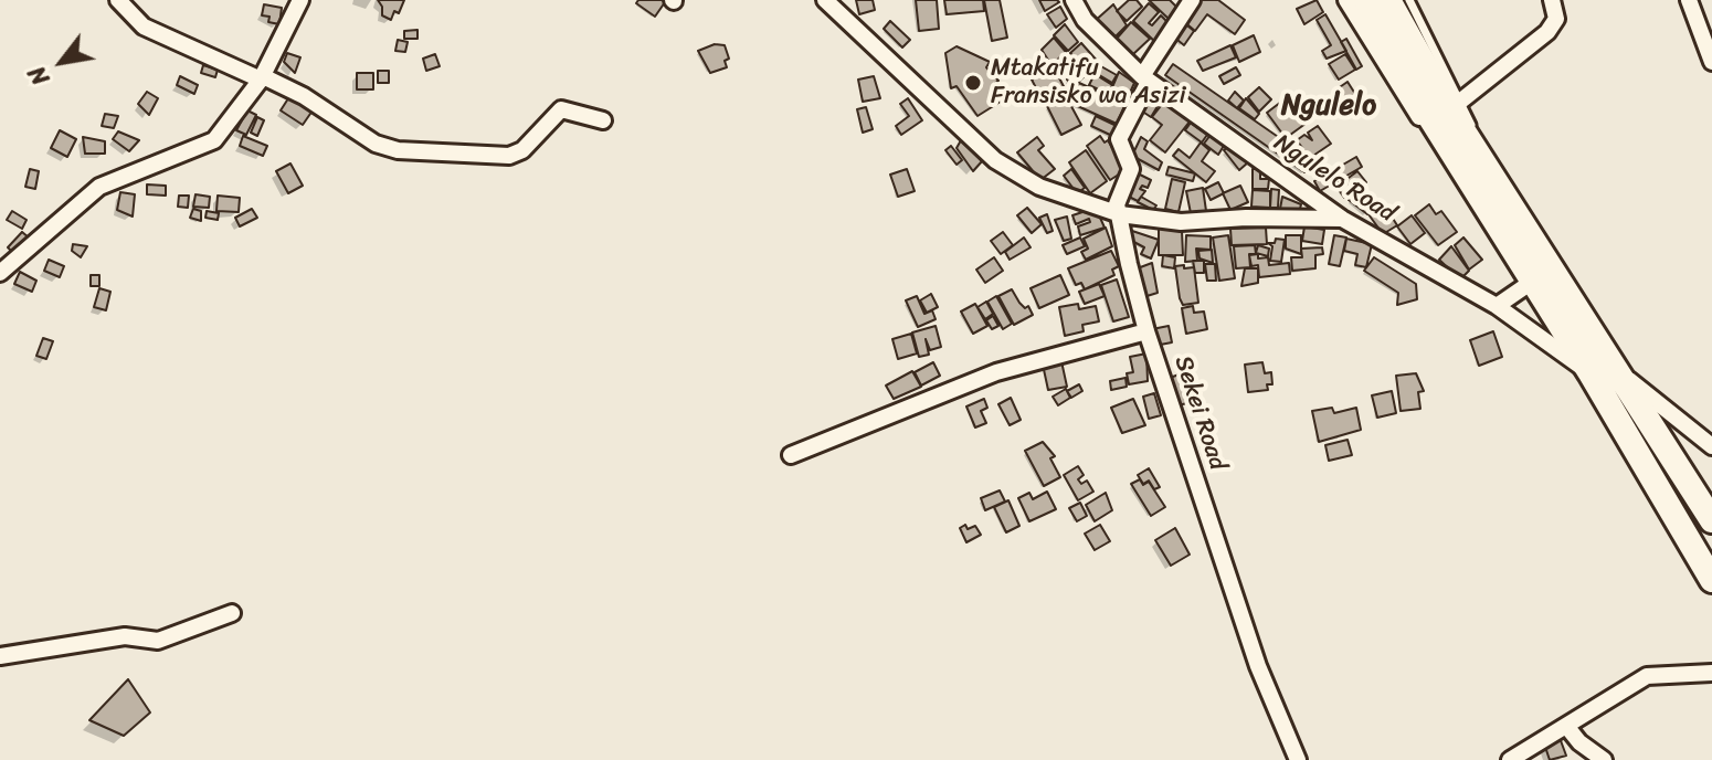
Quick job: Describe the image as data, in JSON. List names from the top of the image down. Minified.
{"streets":{"street":["Ngulelo Road","Sekei Road"]},"crossings":[["Ngulelo Road","Sekei Road"]],"districts":["Ngulelo"],"places":["Mtakatifu Fransisko wa Asizi"],"north":"bottom left"}
